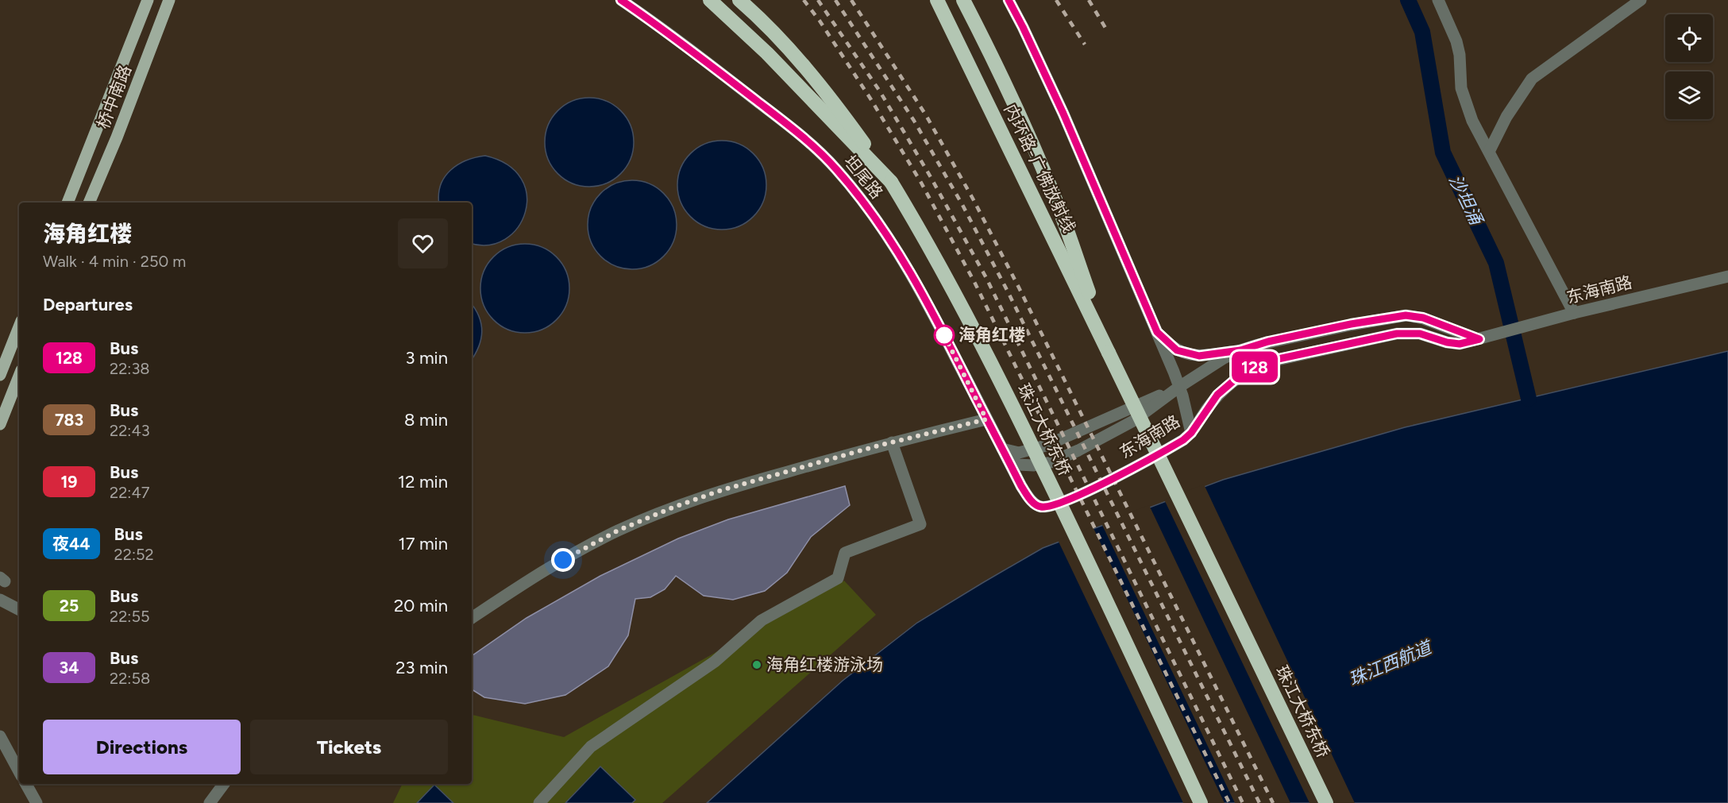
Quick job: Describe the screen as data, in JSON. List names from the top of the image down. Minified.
{"streets":{"highway":["内环路-广佛放射线","珠江大桥东桥"],"main road":["桥中南路"],"street":["坦尾路","东海南路"]},"crossings":[["内环路-广佛放射线","珠江大桥东桥"],["坦尾路","东海南路"]],"water":["沙坦涌","珠江西航道"],"places":["海角红楼","海角红楼游泳场"],"lines":["bus line 128"],"page":{"on_map":"128","heading":[["海角红楼","Walk · 4 min · 250 m"],"Departures"],"list":[{"mark":"128","name":"Bus","note":"22:38","value":"3 min"},{"mark":"783","name":"Bus","note":"22:43","value":"8 min"},{"mark":"19","name":"Bus","note":"22:47","value":"12 min"},{"mark":"夜44","name":"Bus","note":"22:52","value":"17 min"},{"mark":"25","name":"Bus","note":"22:55","value":"20 min"},{"mark":"34","name":"Bus","note":"22:58","value":"23 min"}],"buttons":["Directions","Tickets"]}}
